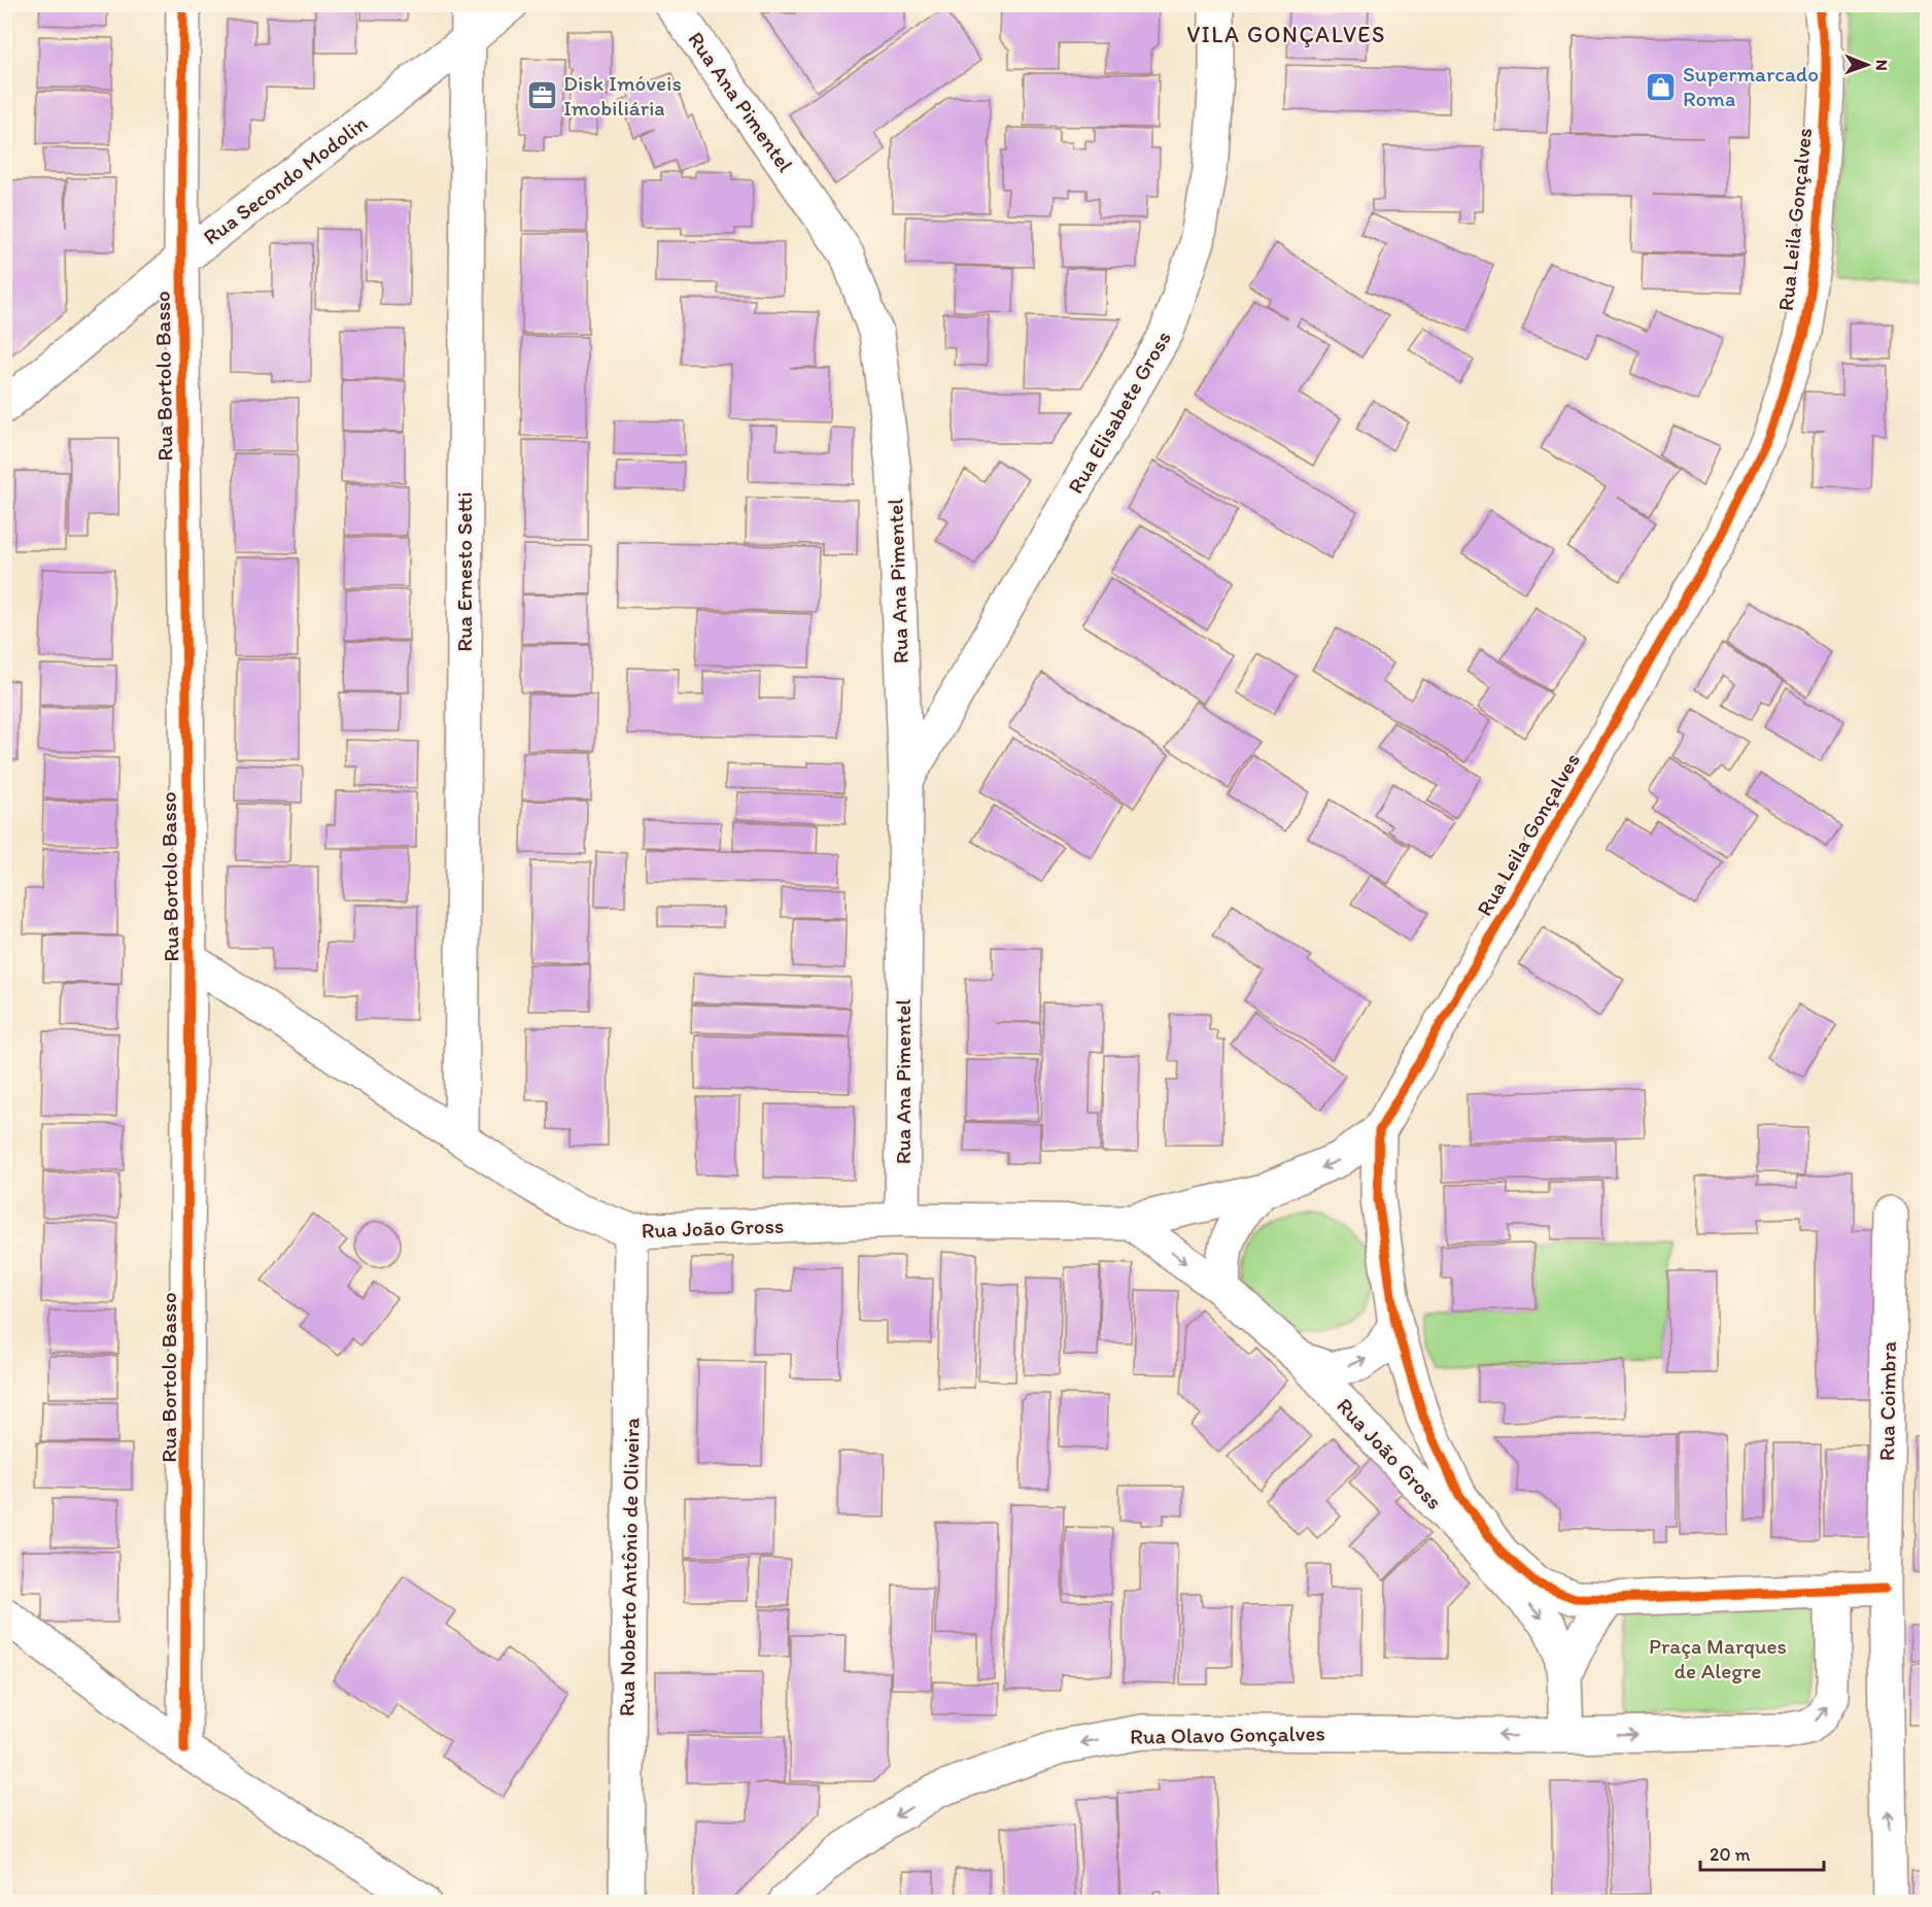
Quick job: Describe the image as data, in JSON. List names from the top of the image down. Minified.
{"streets":{"street":["Rua Ana Pimentel","Rua Secondo Modolin","Rua Leila Gonçalves","Rua Bortolo Basso","Rua Elisabete Gross","Rua Ernesto Setti","Rua João Gross","Rua Coimbra","Rua Noberto Antônio de Oliveira","Rua Olavo Gonçalves"]},"crossings":[["Rua Ana Pimentel","Rua Elisabete Gross"],["Rua Ana Pimentel","Rua João Gross"],["Rua Secondo Modolin","Rua Bortolo Basso"],["Rua Secondo Modolin","Rua Ernesto Setti"],["Rua Leila Gonçalves","Rua João Gross"],["Rua Leila Gonçalves","Rua Olavo Gonçalves"],["Rua Bortolo Basso","Rua João Gross"],["Rua Ernesto Setti","Rua João Gross"],["Rua João Gross","Rua Noberto Antônio de Oliveira"],["Rua João Gross","Rua Olavo Gonçalves"]],"one_way":["Rua Coimbra"],"districts":["VILA GONÇALVES"],"parks":["Praça Marques de Alegre"],"places":{"shop":["Supermarcado Roma"],"office":["Disk Imóveis Imobiliária"]},"scale_bar":"20 m","north":"right"}
